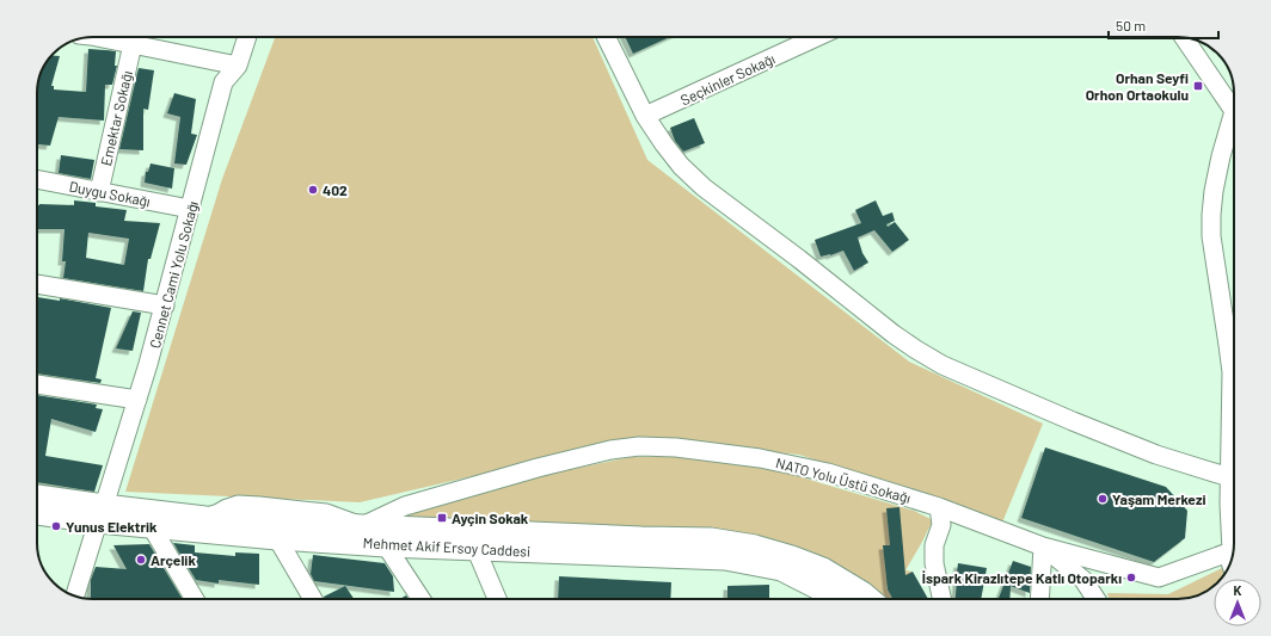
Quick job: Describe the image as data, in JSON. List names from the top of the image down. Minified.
{"streets":{"main road":["Mehmet Akif Ersoy Caddesi"],"street":["Seçkinler Sokağı","Emektar Sokağı","Duygu Sokağı","Cennet Cami Yolu Sokağı","NATO Yolu Üstü Sokağı"]},"crossings":[["Emektar Sokağı","Duygu Sokağı"],["Duygu Sokağı","Cennet Cami Yolu Sokağı"],["Cennet Cami Yolu Sokağı","Mehmet Akif Ersoy Caddesi"],["NATO Yolu Üstü Sokağı","Mehmet Akif Ersoy Caddesi"]],"places":{"transit":["Orhan Seyfi Orhon Ortaokulu","Ayçin Sokak"],"other":["402","Yaşam Merkezi","Yunus Elektrik","Arçelik","İspark Kirazlıtepe Katlı Otoparkı"]},"scale_bar":"50 m","north":"top"}
